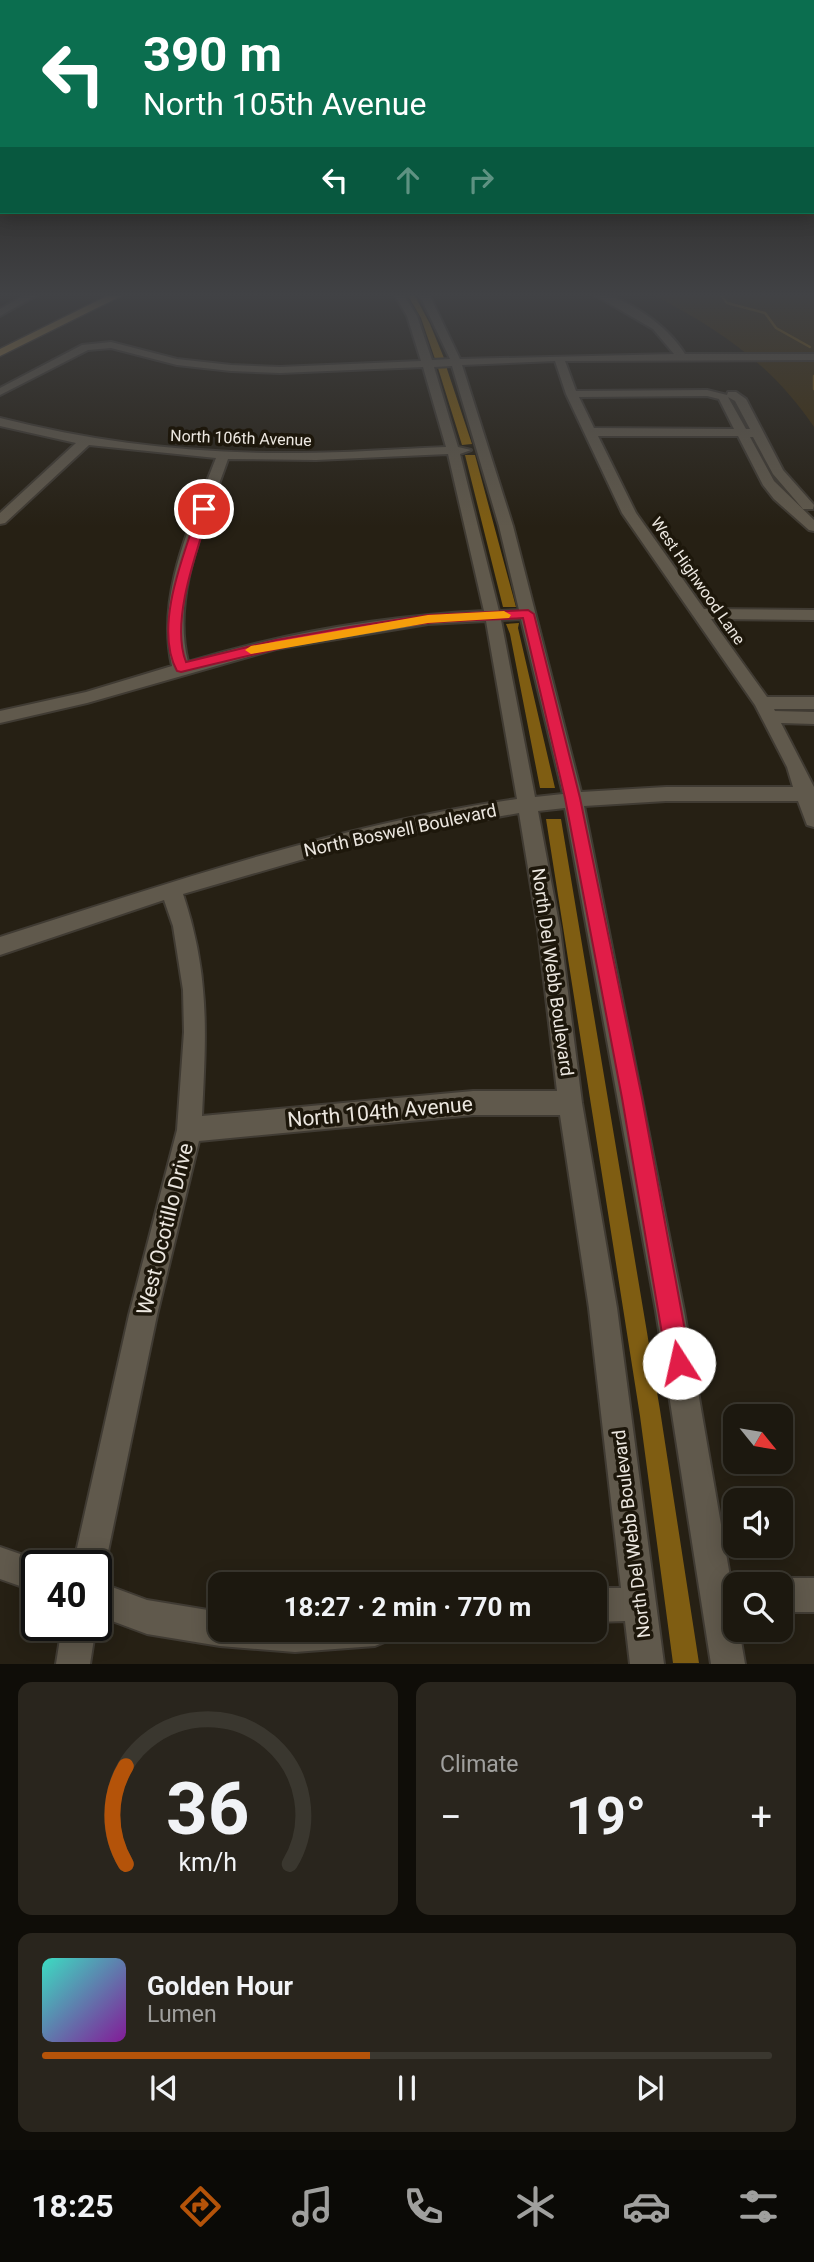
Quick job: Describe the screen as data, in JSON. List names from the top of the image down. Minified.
{"streets":{"street":["North 106th Avenue","West Highwood Lane","North Boswell Boulevard","North Del Webb Boulevard","North 104th Avenue","West Ocotillo Drive"]},"crossings":[["North 106th Avenue","North Del Webb Boulevard"],["West Highwood Lane","North Boswell Boulevard"],["North Boswell Boulevard","North Del Webb Boulevard"],["North Boswell Boulevard","West Ocotillo Drive"],["North Del Webb Boulevard","North 104th Avenue"],["North 104th Avenue","West Ocotillo Drive"]],"north":"bottom right","page":{"turn":["390 m","North 105th Avenue"],"limit":"40","trip":"18:27 · 2 min · 770 m","tile":"Climate","heat":["−","19°","+"],"song":["Golden Hour","Lumen"],"tabs":"18:25","gauge":["36","km/h"]}}
